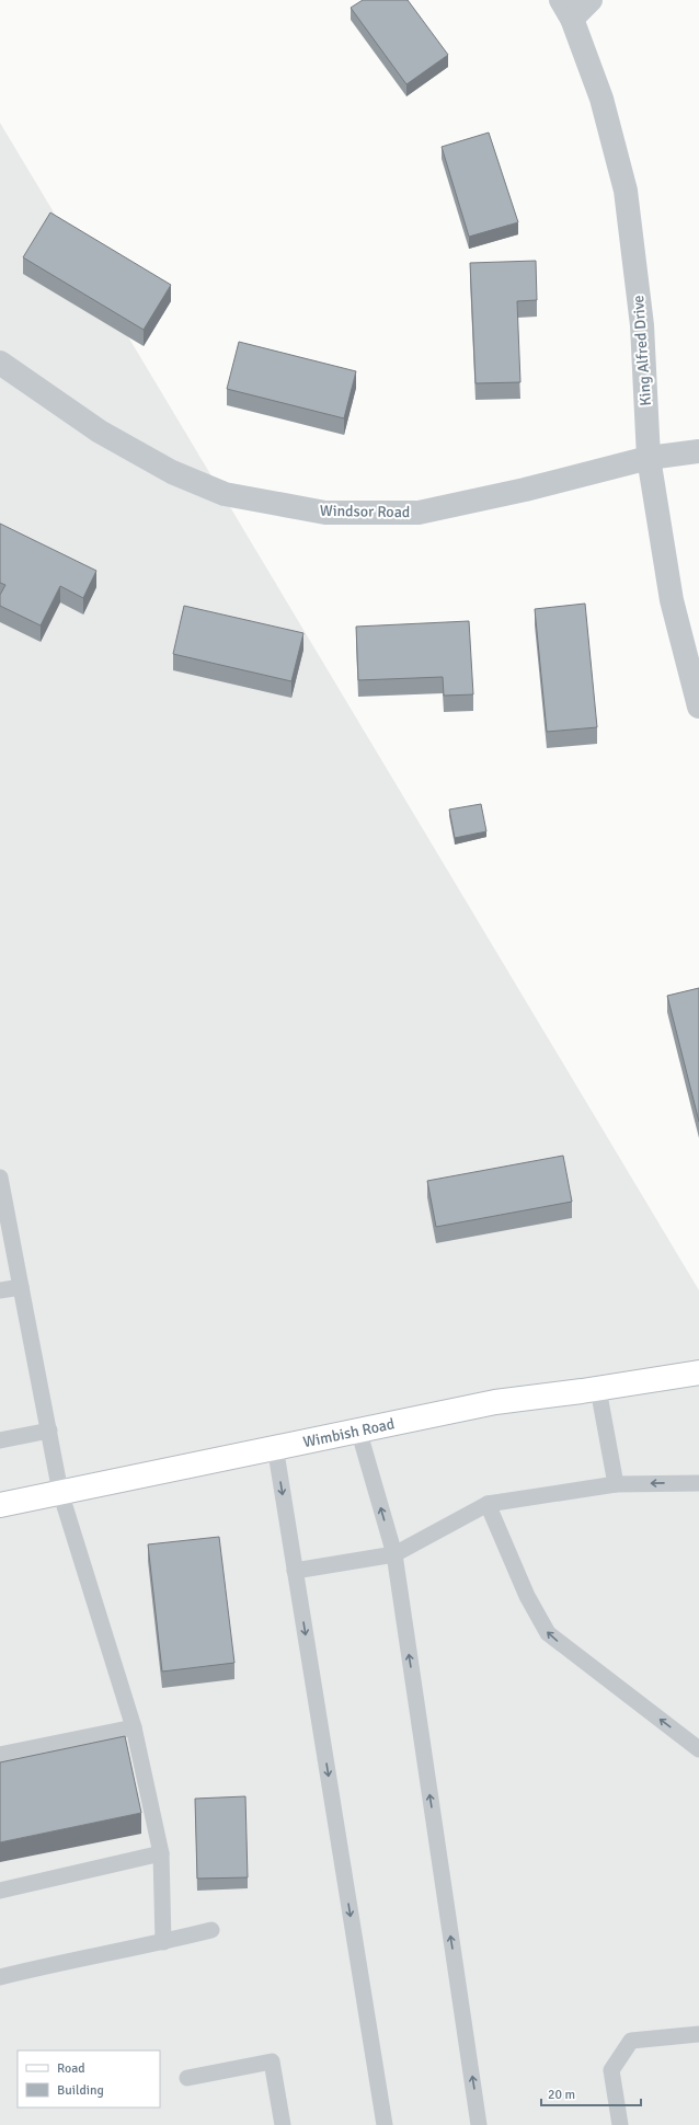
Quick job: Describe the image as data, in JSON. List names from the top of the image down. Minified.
{"streets":{"street":["King Alfred Drive","Windsor Road","Wimbish Road"]},"crossings":[["King Alfred Drive","Windsor Road"]],"legend":["Road","Building"],"scale_bar":"20 m"}
